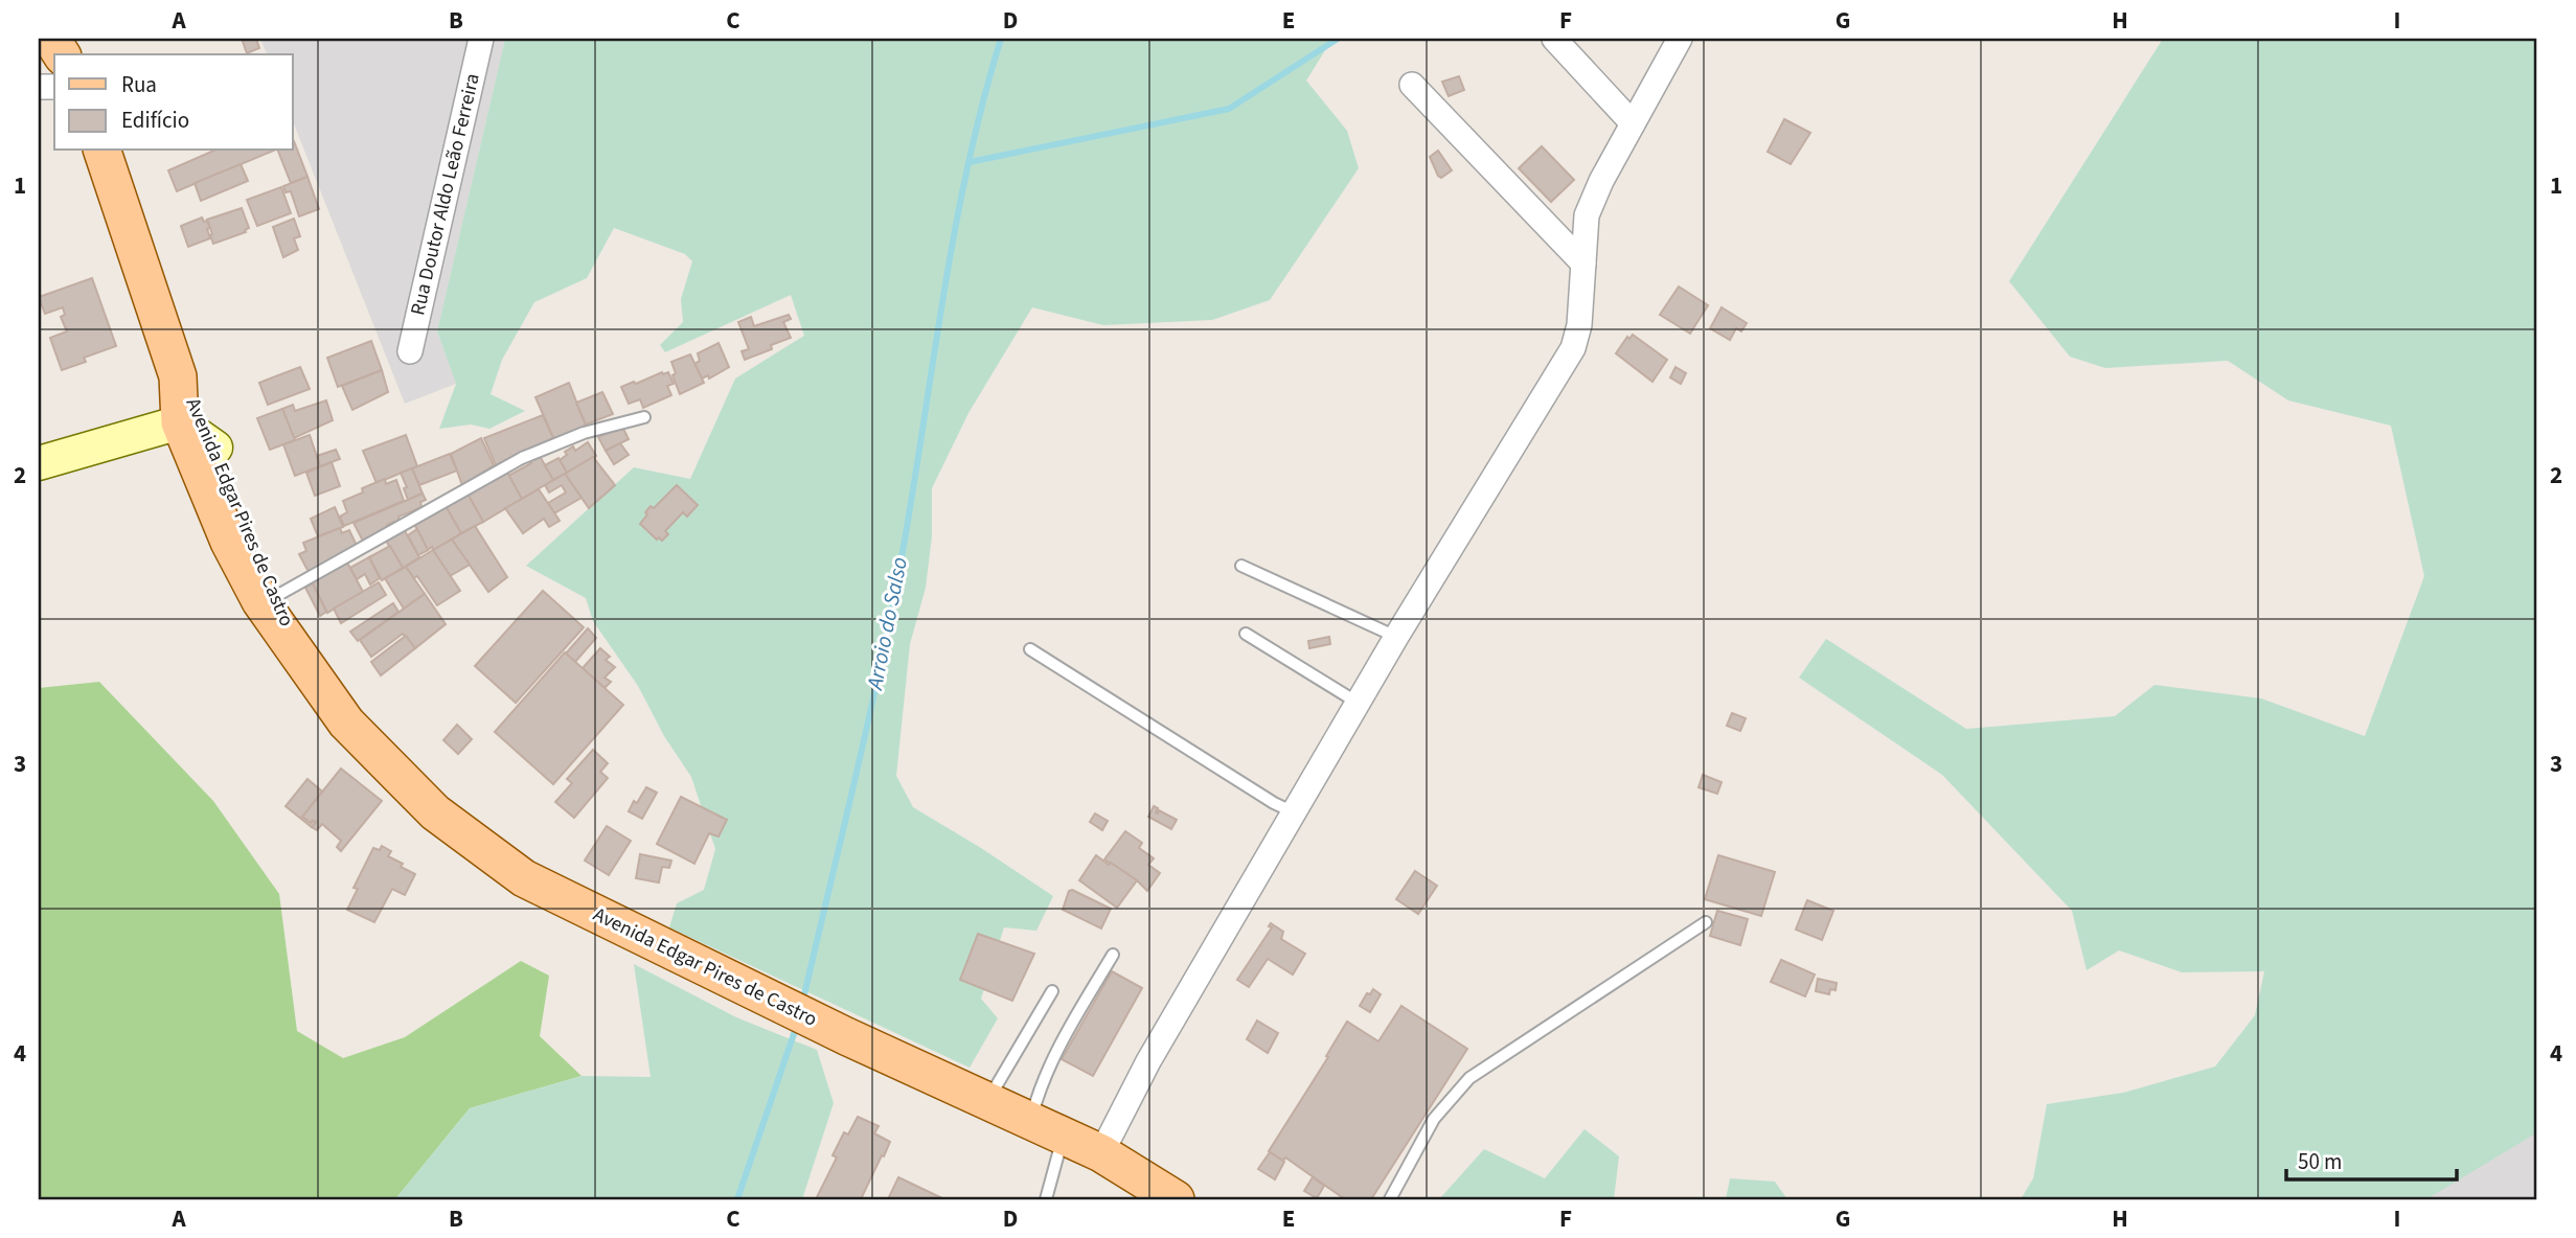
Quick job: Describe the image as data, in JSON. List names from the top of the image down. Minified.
{"streets":{"main road":["Avenida Edgar Pires de Castro"],"street":["Rua Doutor Aldo Leão Ferreira"]},"water":["Arroio do Salso"],"legend":["Rua","Edifício"],"scale_bar":"50 m","grid":{"columns":["A","B","C","D","E","F","G","H","I"],"rows":["1","2","3","4"]}}
